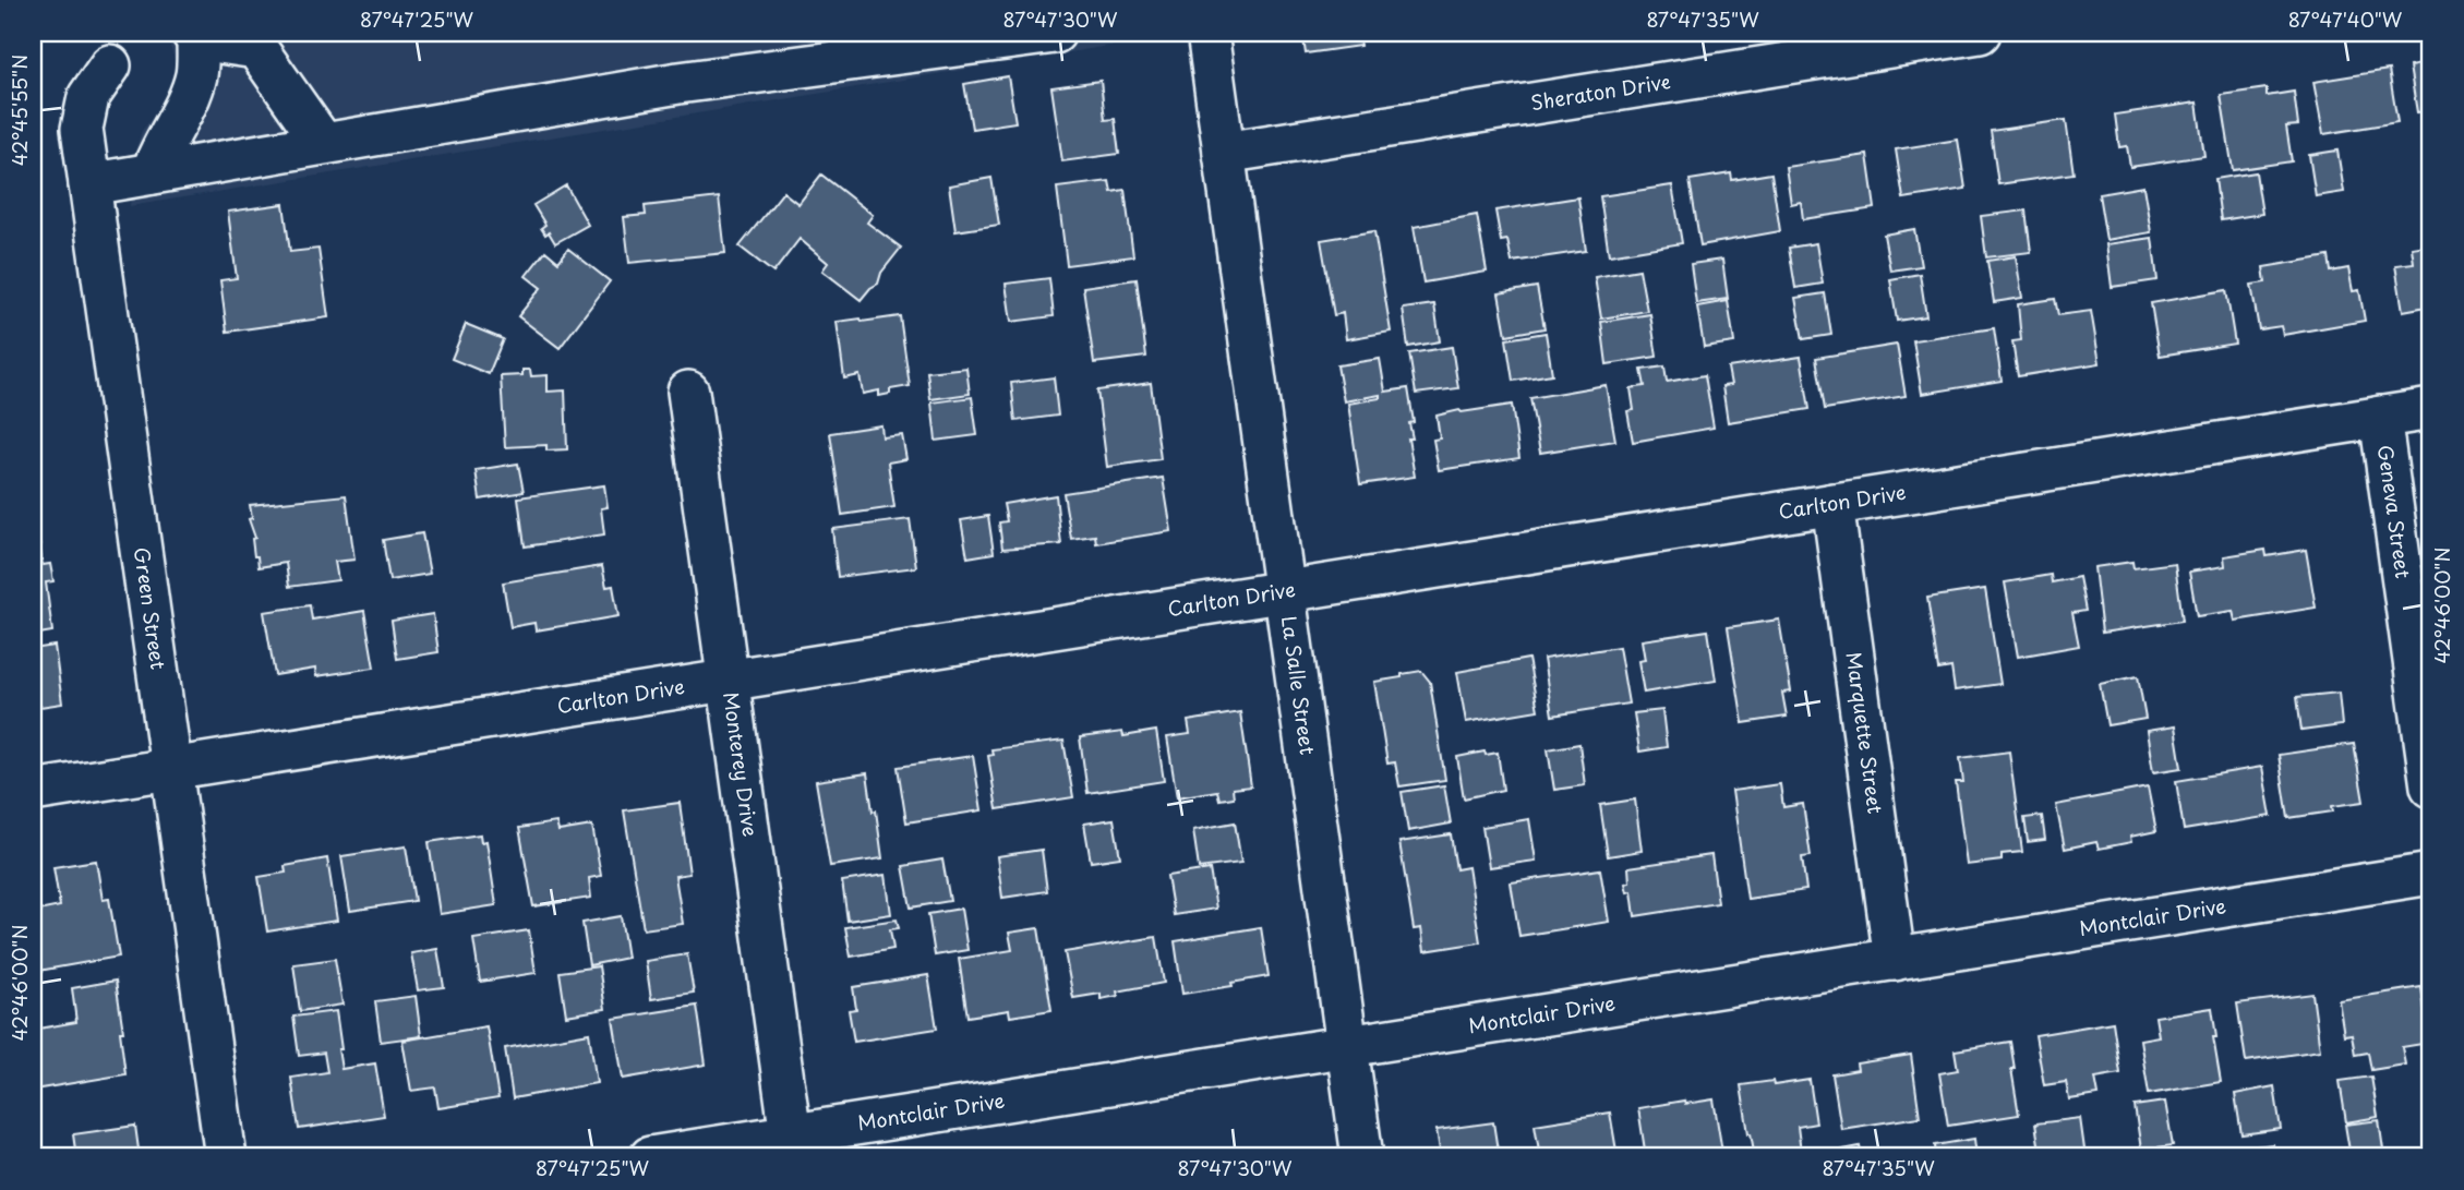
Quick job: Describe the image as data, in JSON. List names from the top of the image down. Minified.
{"streets":{"street":["Sheraton Drive","Carlton Drive","Geneva Street","Green Street","La Salle Street","Marquette Street","Monterey Drive","Montclair Drive"]},"crossings":[["Sheraton Drive","La Salle Street"],["Carlton Drive","Geneva Street"],["Carlton Drive","Green Street"],["Carlton Drive","La Salle Street"],["Carlton Drive","Marquette Street"],["Carlton Drive","Monterey Drive"],["La Salle Street","Montclair Drive"],["Marquette Street","Montclair Drive"],["Monterey Drive","Montclair Drive"]],"coordinates":["87°47'25\"W","87°47'30\"W","87°47'35\"W","87°47'40\"W","42°45'55\"N","42°46'00\"N"]}
